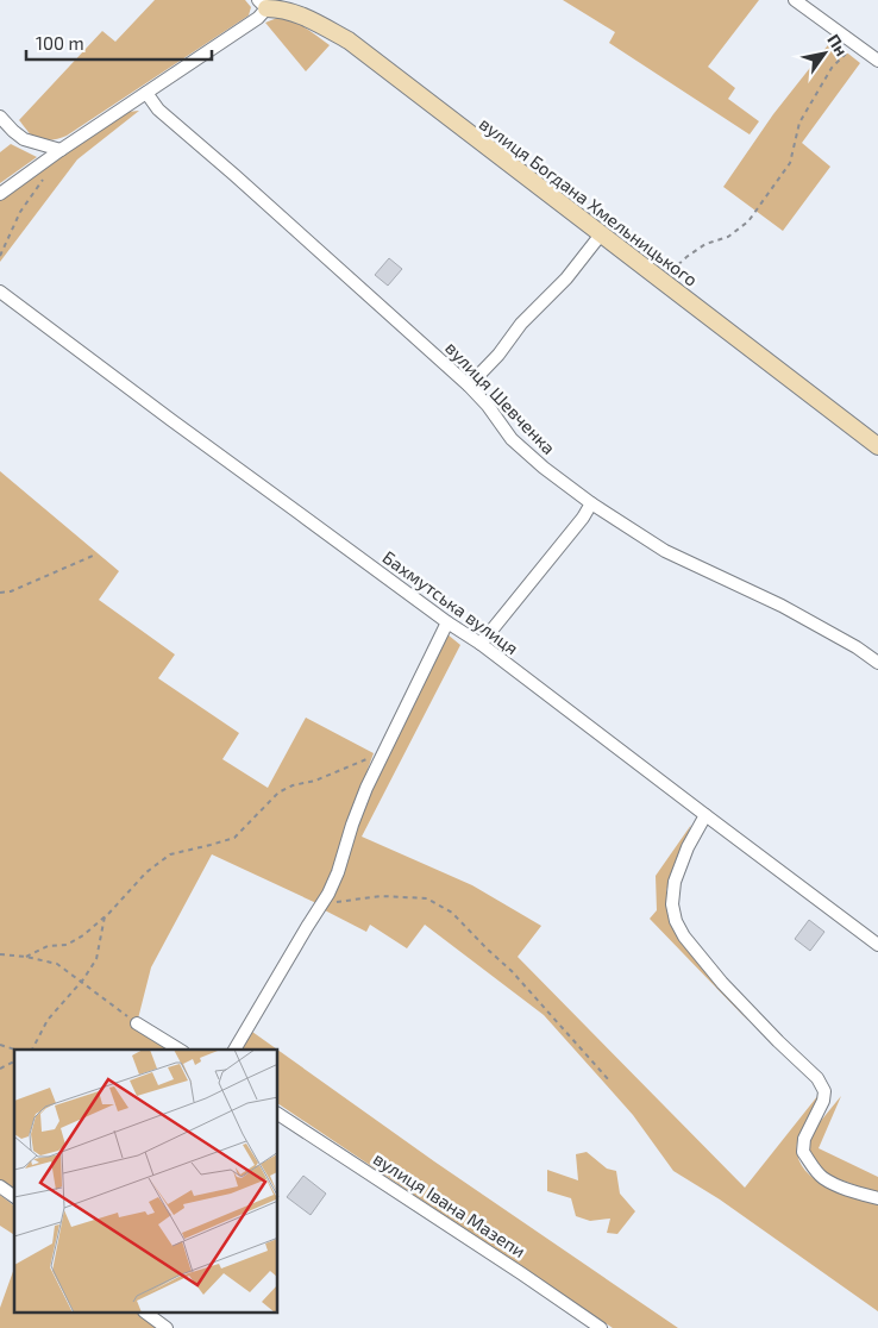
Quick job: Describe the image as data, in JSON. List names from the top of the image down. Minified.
{"streets":{"street":["вулиця Богдана Хмельницького","вулиця Шевченка","Бахмутська вулиця","вулиця Івана Мазепи"]},"scale_bar":"100 m","north":"top right"}
